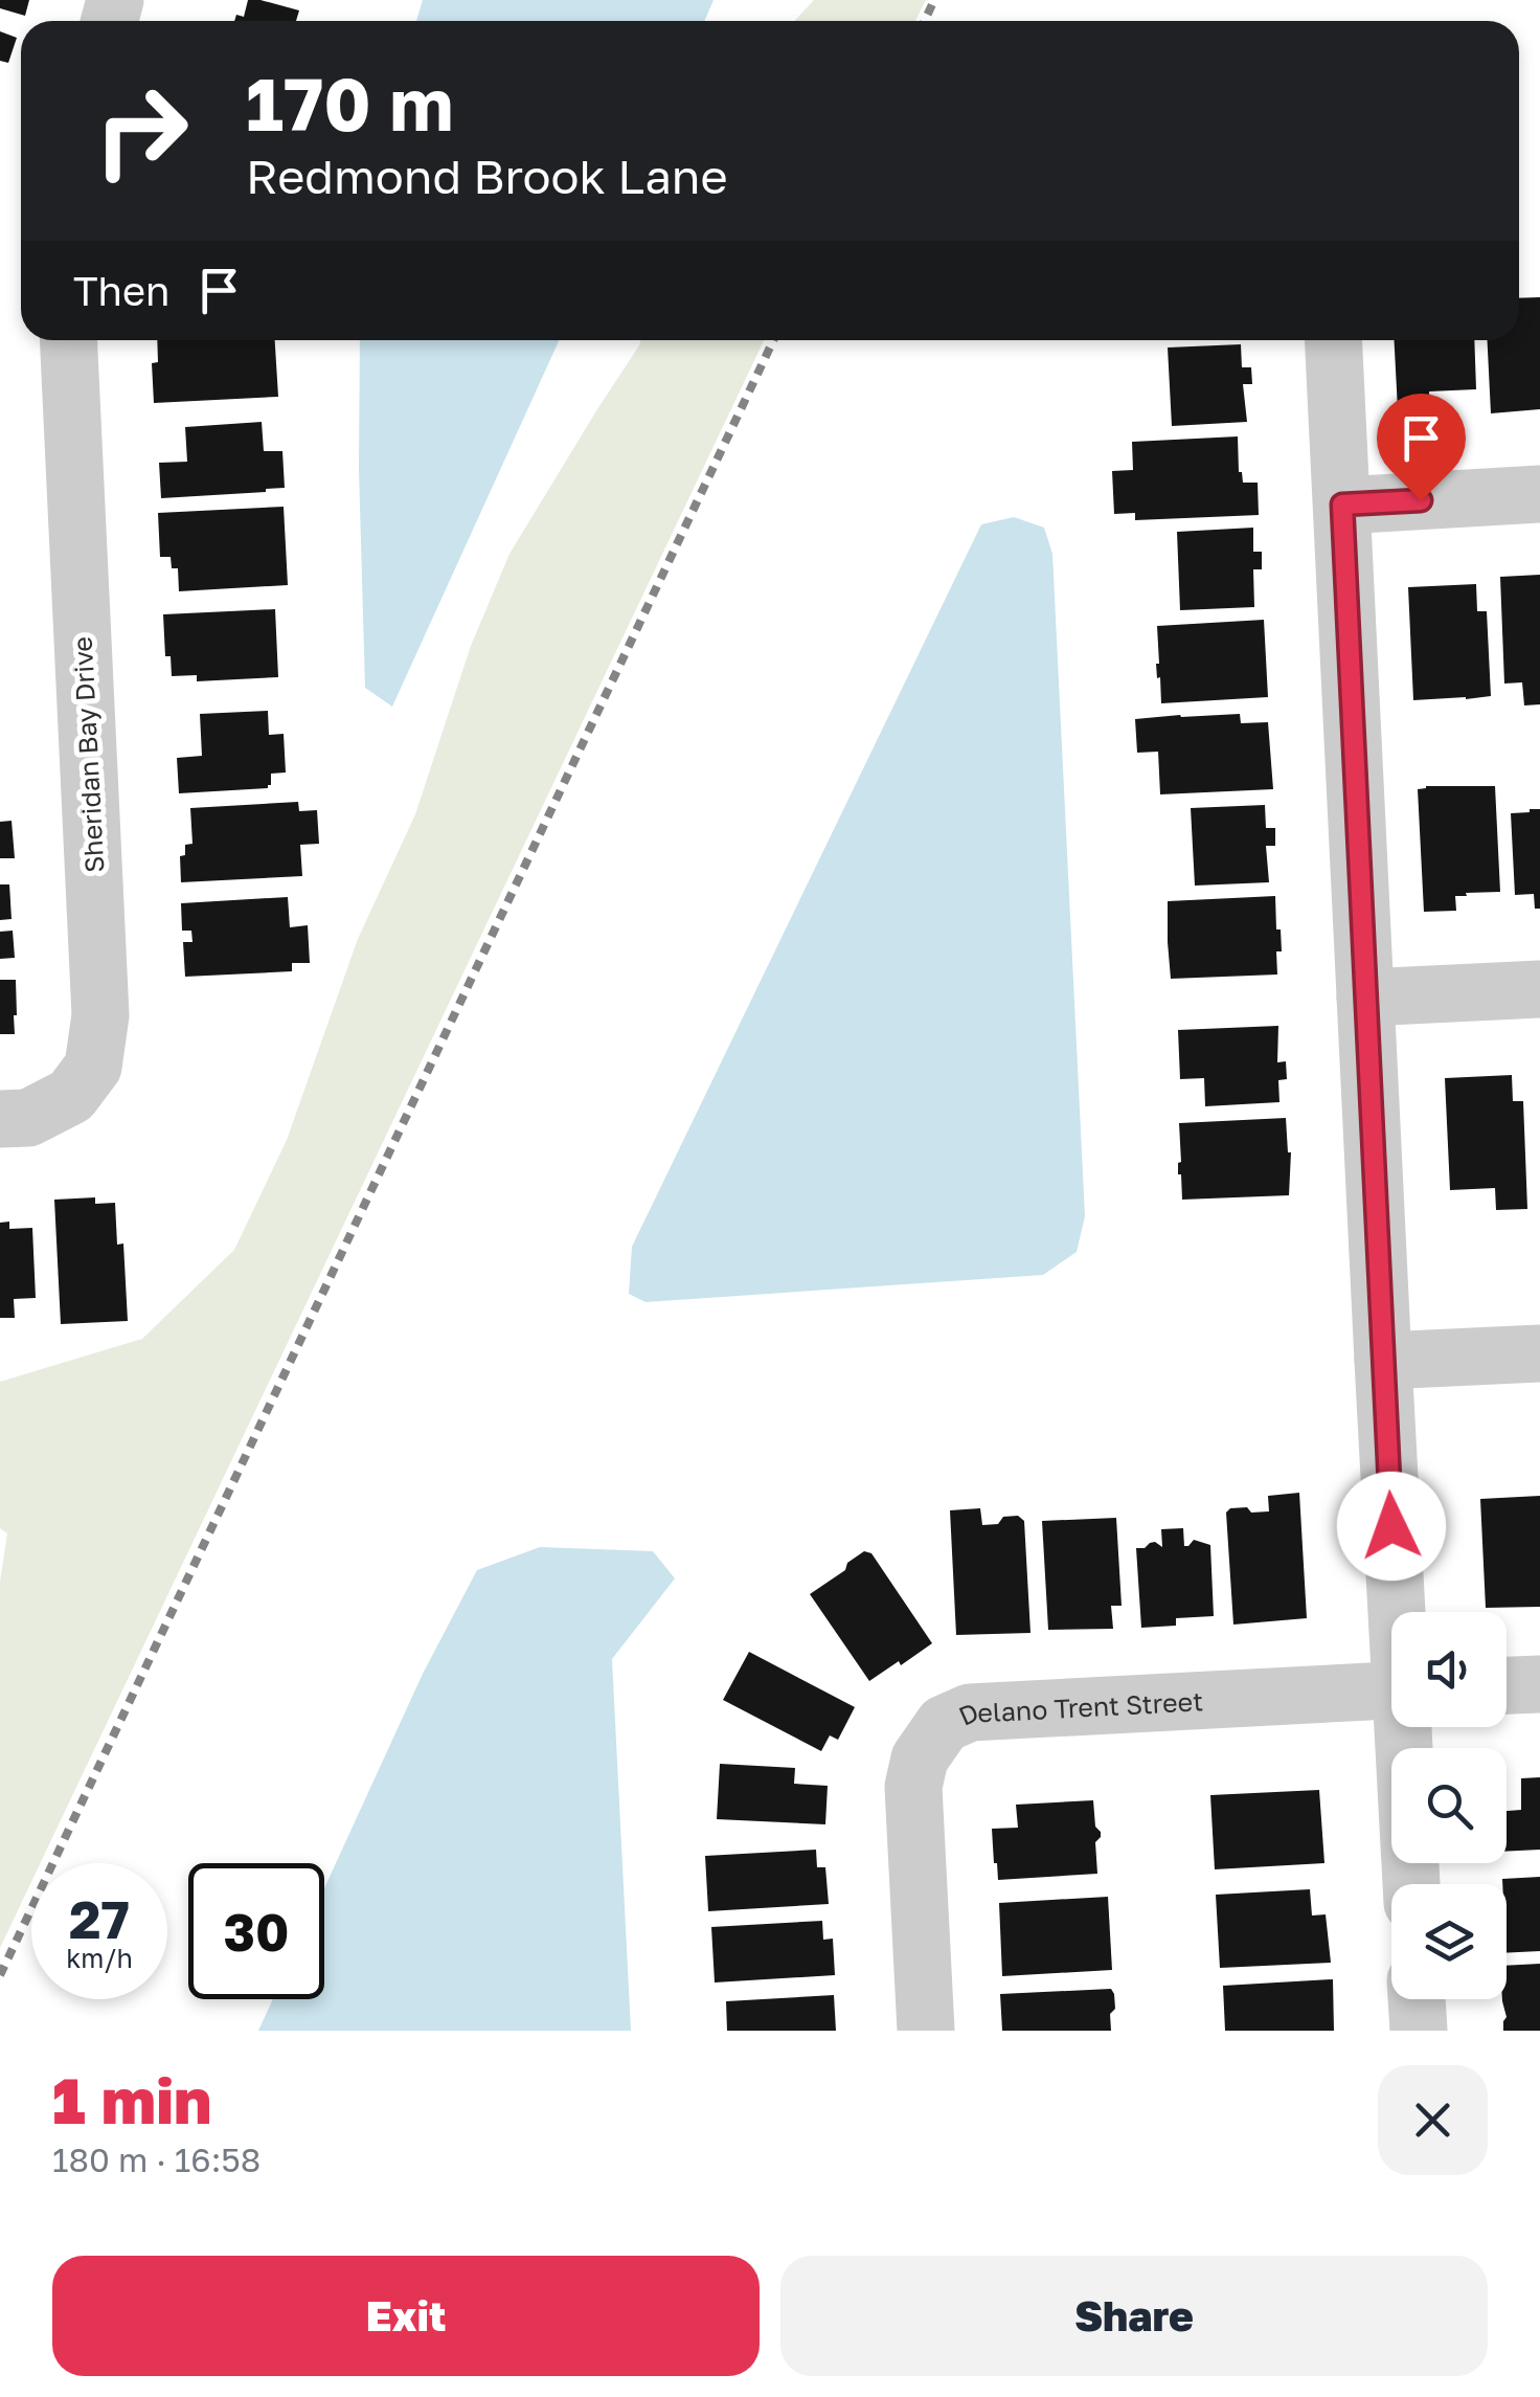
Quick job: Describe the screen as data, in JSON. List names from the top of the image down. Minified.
{"streets":{"street":["Sheridan Bay Drive","Delano Trent Street"]},"page":{"turn":["170 m","Redmond Brook Lane"],"then":"Then","speed":"27 km/h","limit":"30","heading":["1 min","180 m · 16:58"],"buttons":["Exit","Share"]}}
